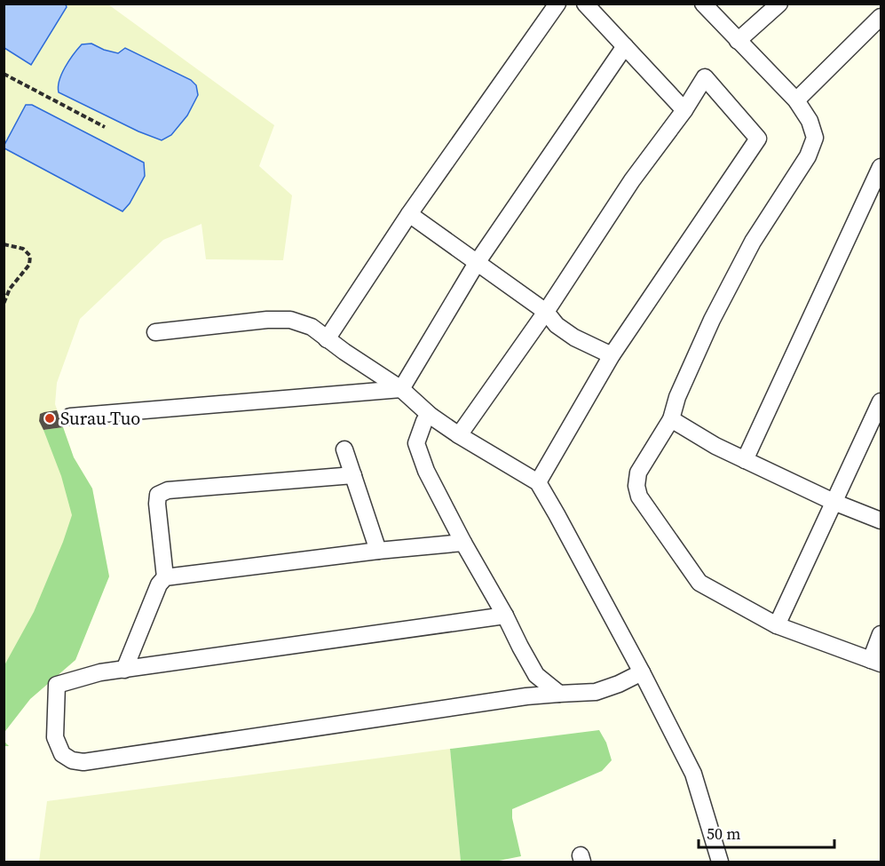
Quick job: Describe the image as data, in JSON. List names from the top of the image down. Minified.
{"places":["Surau Tuo"],"scale_bar":"50 m"}
